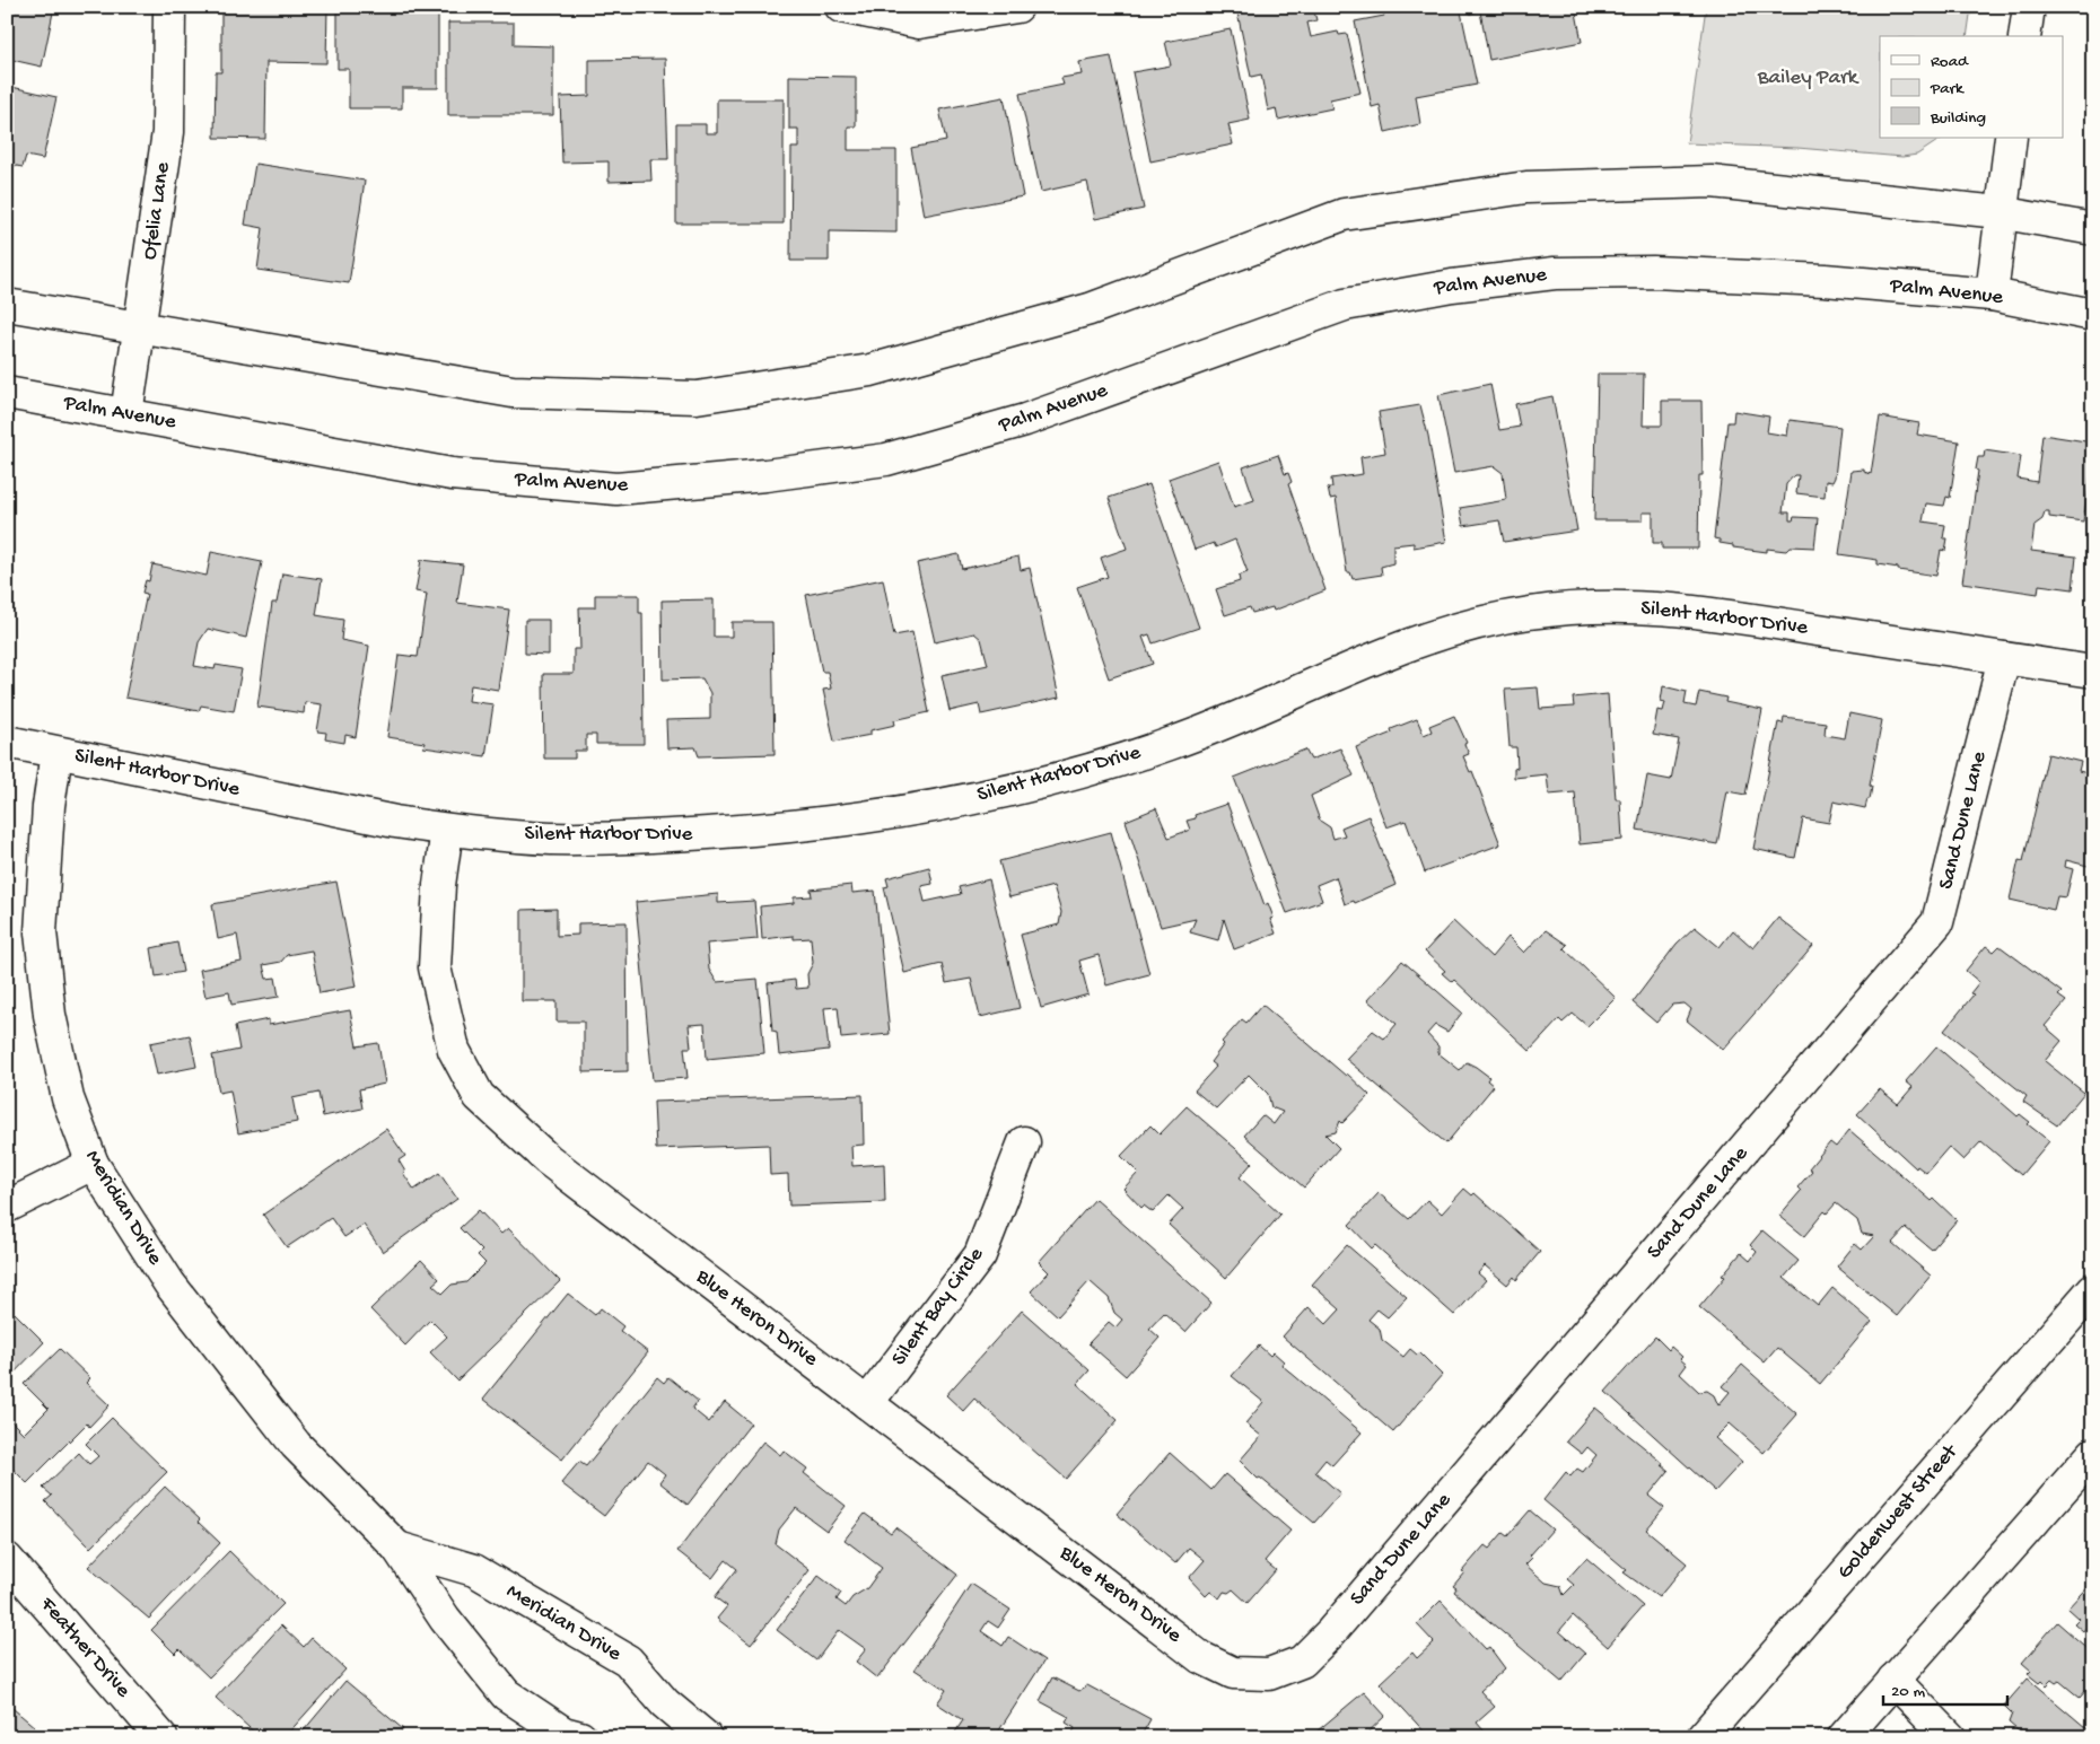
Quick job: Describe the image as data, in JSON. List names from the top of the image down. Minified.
{"streets":{"street":["Ofelia Lane","Palm Avenue","Silent Harbor Drive","Sand Dune Lane","Meridian Drive","Silent Bay Circle","Blue Heron Drive","Goldenwest Street","Feather Drive"]},"crossings":[["Ofelia Lane","Palm Avenue"],["Silent Harbor Drive","Sand Dune Lane"],["Silent Harbor Drive","Meridian Drive"],["Silent Harbor Drive","Blue Heron Drive"],["Sand Dune Lane","Blue Heron Drive"],["Silent Bay Circle","Blue Heron Drive"]],"parks":["Bailey Park"],"legend":["Road","Park","Building"],"scale_bar":"20 m"}
